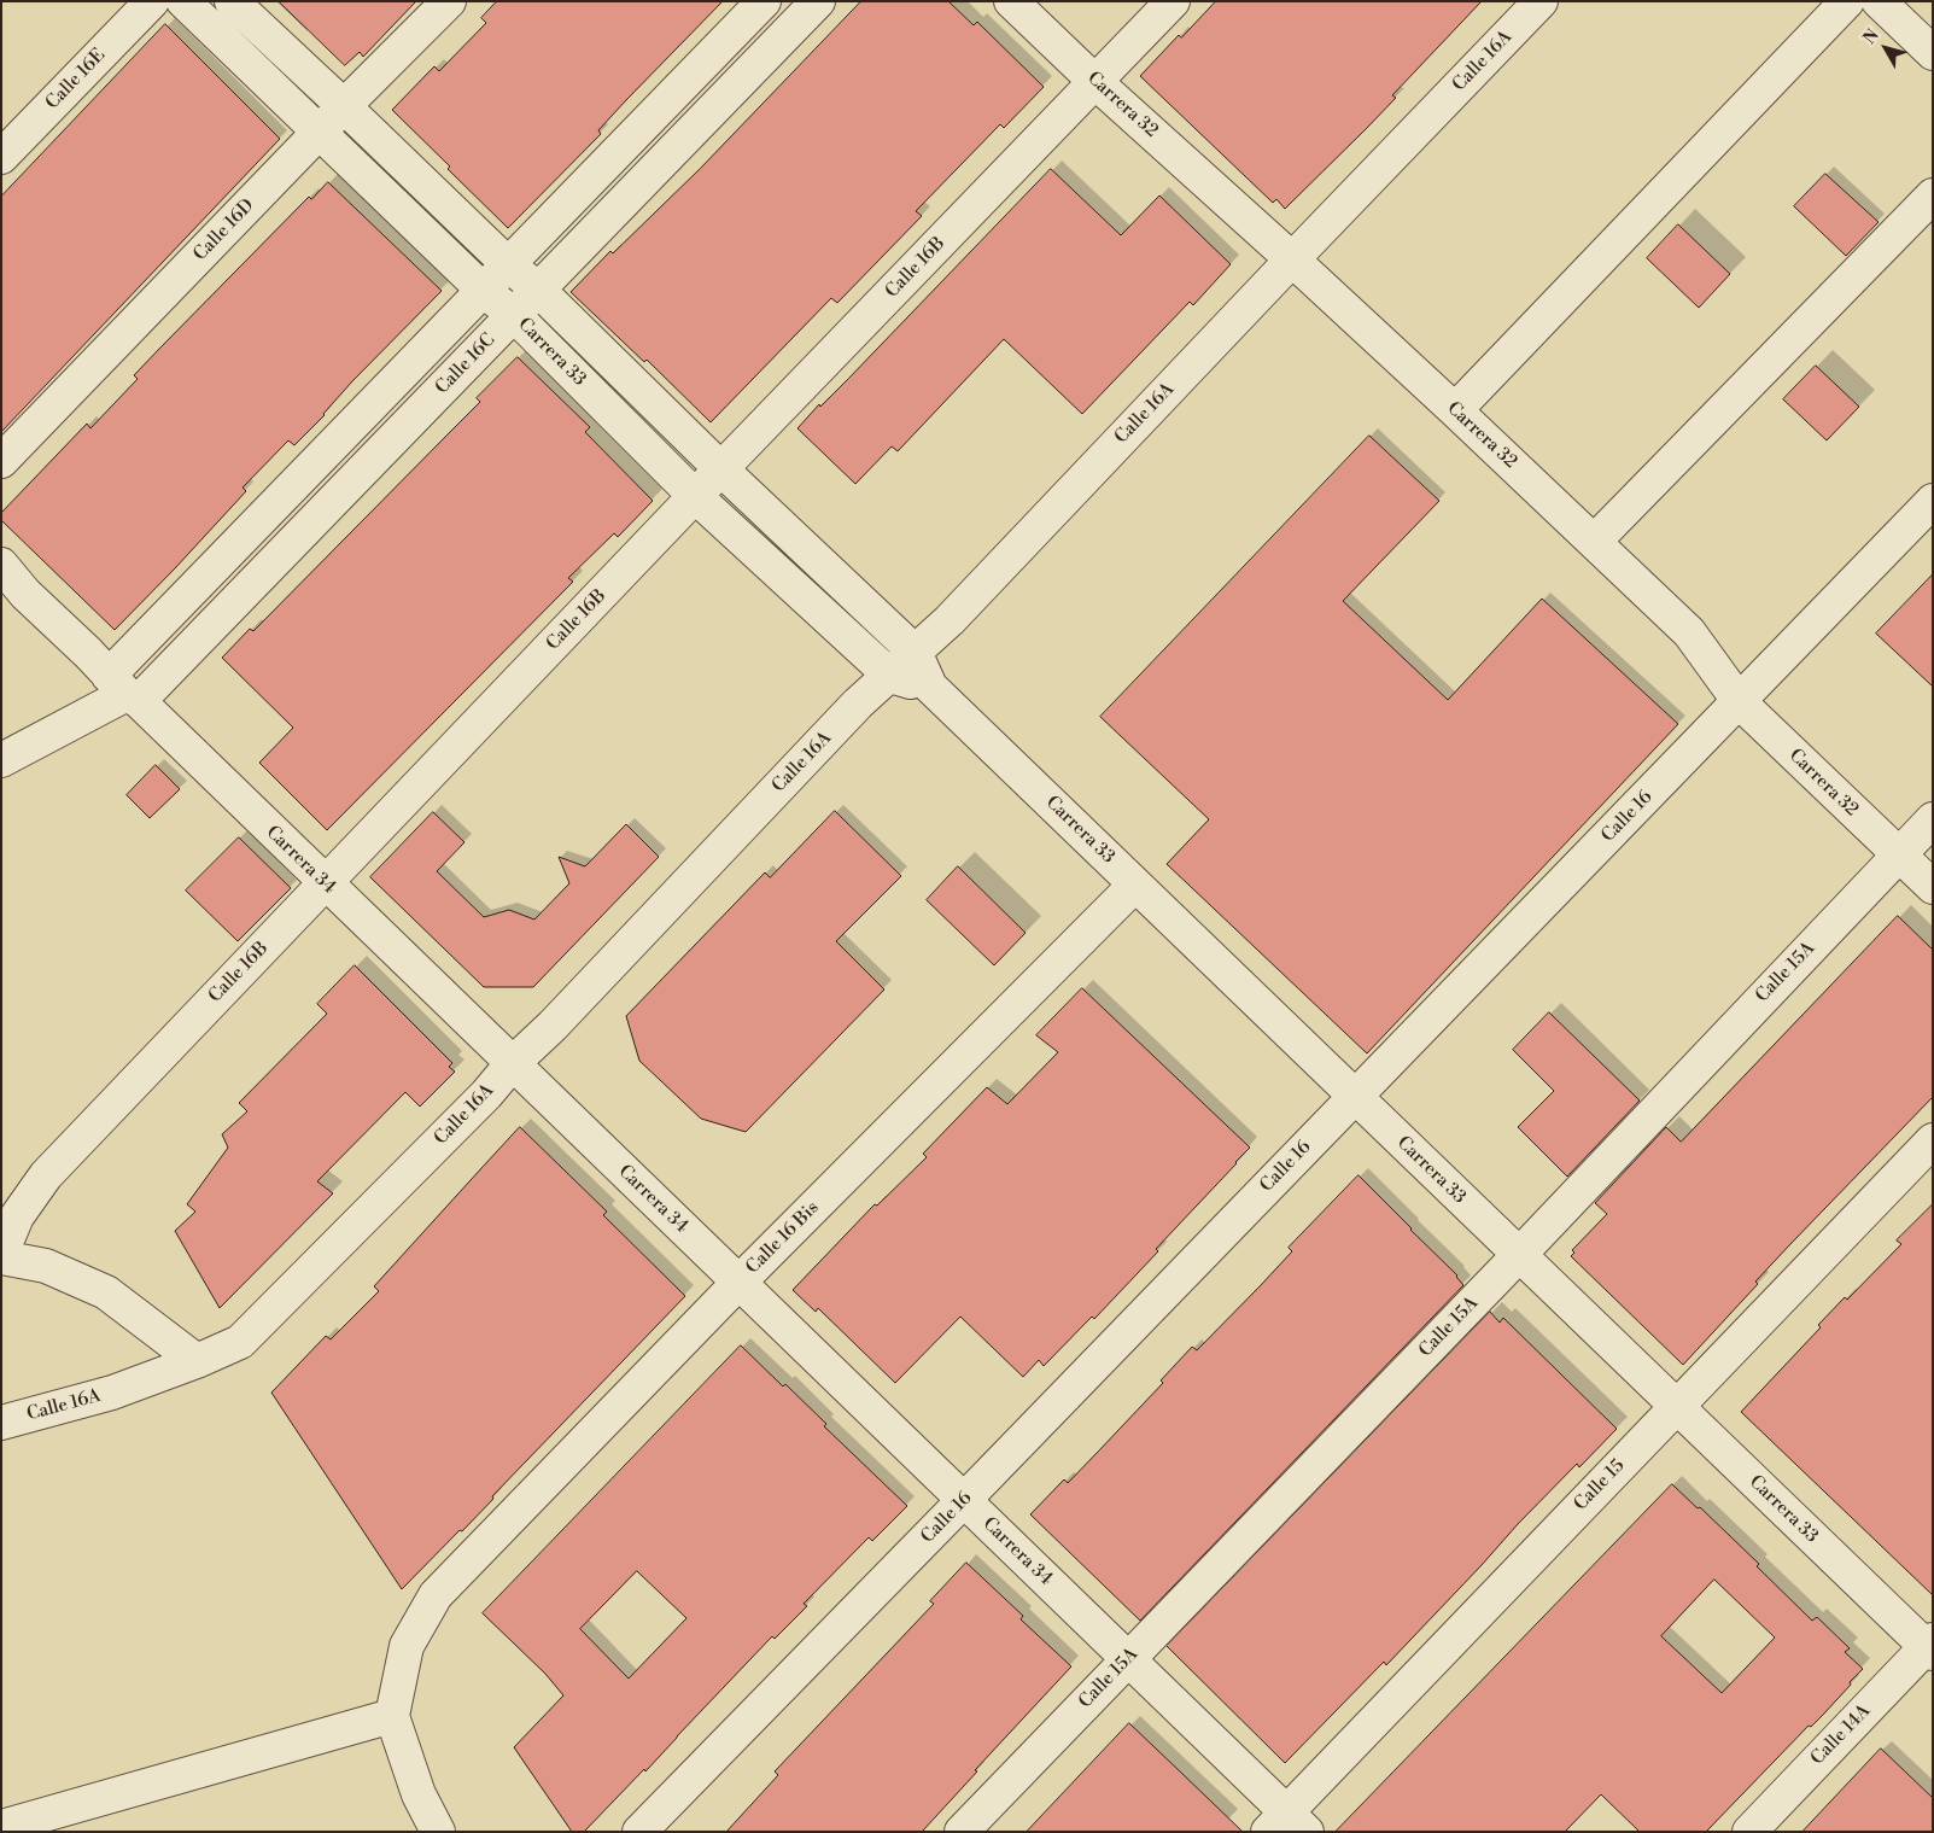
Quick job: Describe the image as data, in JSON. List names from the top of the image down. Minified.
{"streets":{"street":["Calle 16A","Calle 16E","Carrera 32","Calle 16D","Calle 16B","Carrera 33","Calle 16C","Calle 16","Carrera 34","Calle 15A","Calle 16 Bis","Calle 15","Calle 14A"]},"crossings":[["Calle 16A","Carrera 32"],["Calle 16A","Carrera 33"],["Calle 16A","Carrera 34"],["Carrera 32","Calle 16B"],["Carrera 32","Calle 16"],["Carrera 32","Calle 15A"],["Calle 16D","Carrera 33"],["Calle 16B","Carrera 33"],["Calle 16B","Carrera 34"],["Carrera 33","Calle 16C"],["Carrera 33","Calle 16"],["Carrera 33","Calle 15A"],["Carrera 33","Calle 16 Bis"],["Carrera 33","Calle 15"],["Carrera 33","Calle 14A"],["Calle 16C","Carrera 34"],["Calle 16","Carrera 34"],["Carrera 34","Calle 15A"],["Carrera 34","Calle 16 Bis"],["Carrera 34","Calle 15"]],"north":"top left"}
